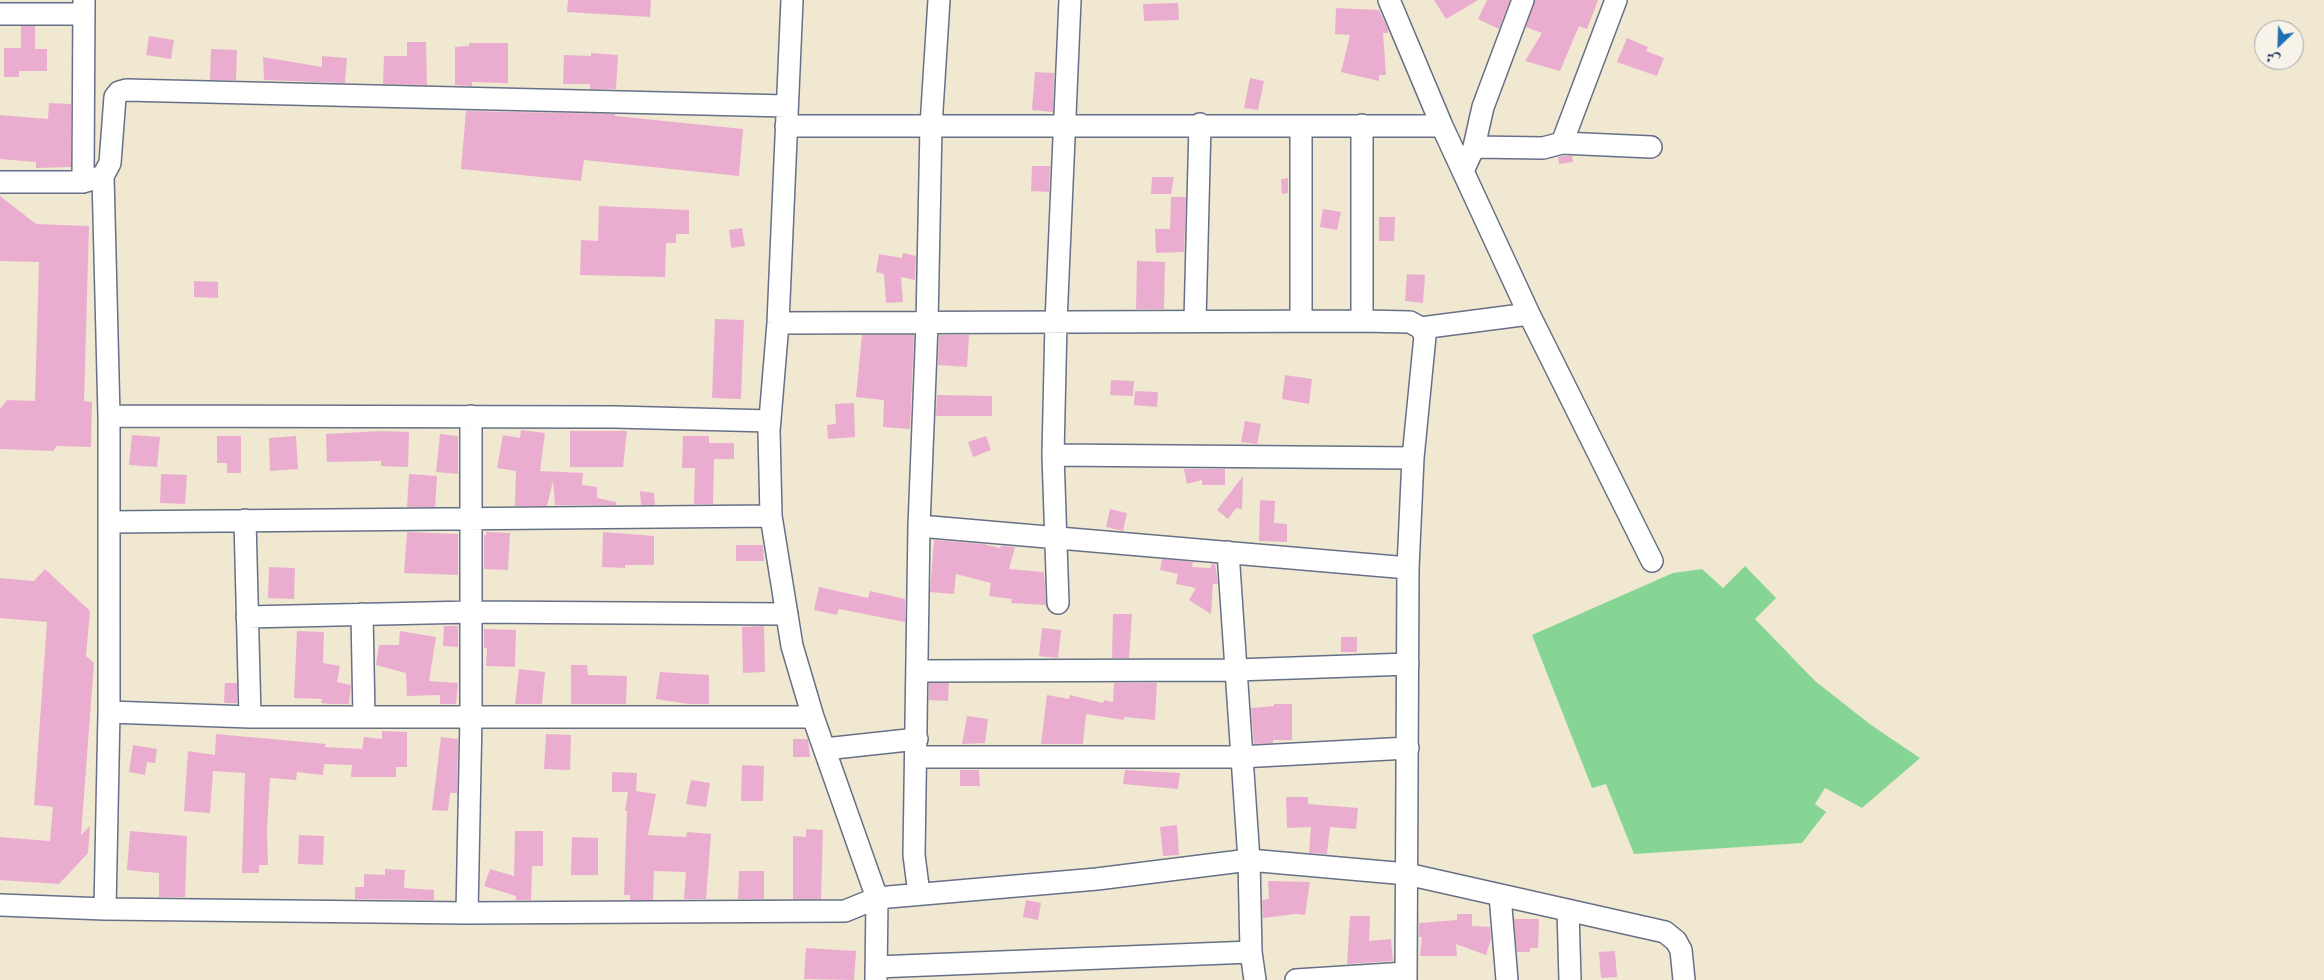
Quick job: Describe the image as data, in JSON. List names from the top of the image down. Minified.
{"north":"bottom left"}
